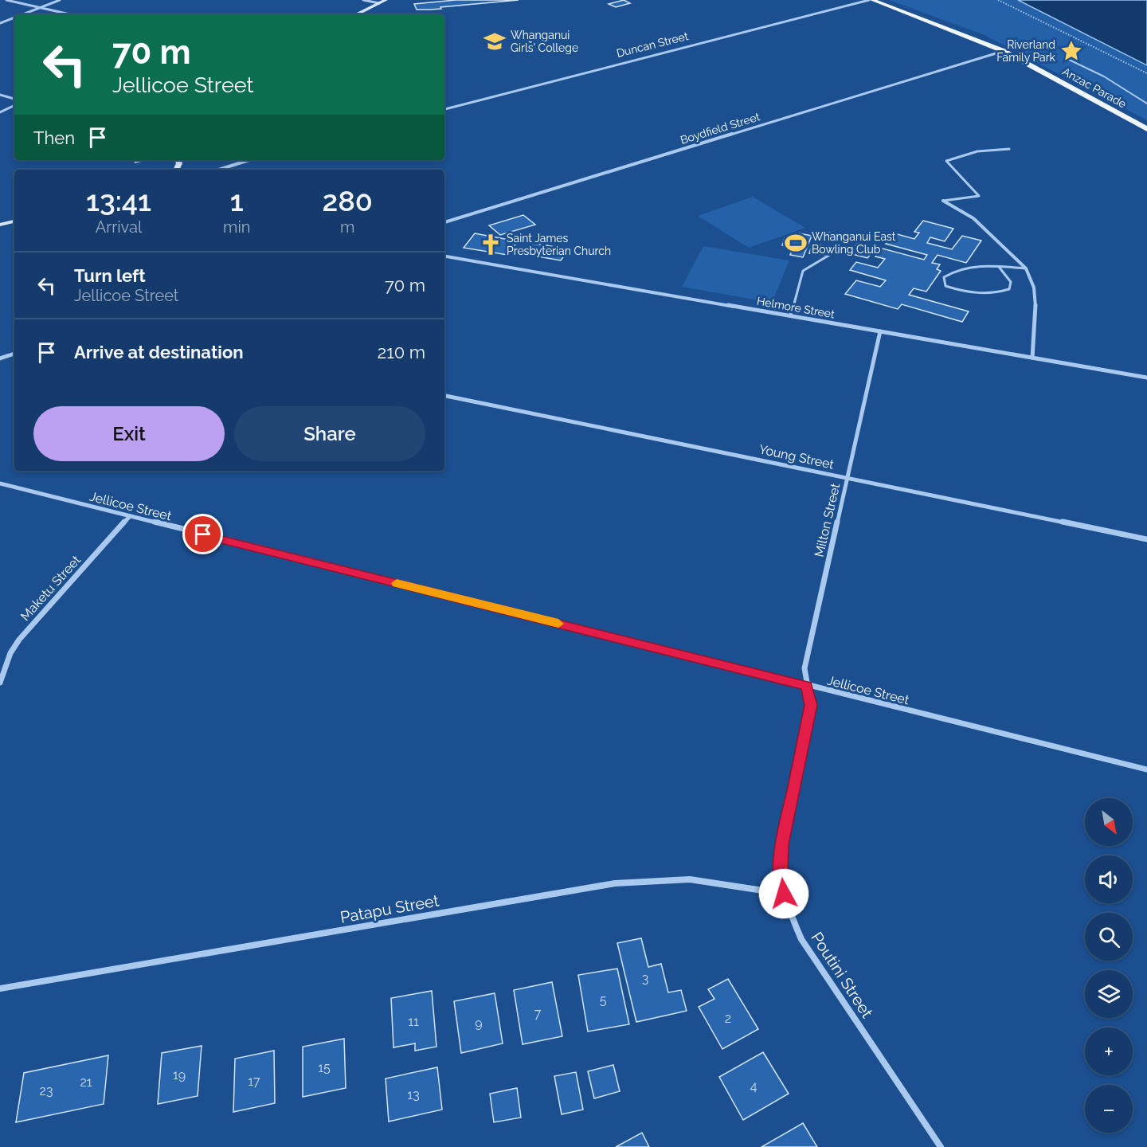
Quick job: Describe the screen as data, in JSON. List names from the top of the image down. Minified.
{"streets":{"main road":["Anzac Parade"],"street":["Duncan Street","Boydfield Street","Helmore Street","Young Street","Jellicoe Street","Milton Street","Maketu Street","Patapu Street","Poutini Street"]},"crossings":[["Duncan Street","Anzac Parade"],["Anzac Parade","Boydfield Street"],["Helmore Street","Milton Street"],["Young Street","Milton Street"],["Jellicoe Street","Milton Street"],["Jellicoe Street","Maketu Street"],["Jellicoe Street","Poutini Street"],["Milton Street","Poutini Street"],["Patapu Street","Poutini Street"]],"places":{"school or university":["Whanganui Girls' College"],"place":["Riverland Family Park"],"sports":["Whanganui East Bowling Club"],"church":["Saint James Presbyterian Church"]},"house_numbers":["3","5","7","2","11","9","15","19","17","21","4","23","13"],"north":"bottom right","page":{"turn":["70 m","Jellicoe Street"],"then":"Then","eta":["13:41","Arrival","1","min","280","m"],"list":[{"name":"Turn left","note":"Jellicoe Street","value":"70 m"},{"name":"Arrive at destination","value":"210 m"}],"buttons":["Exit","Share"],"map_buttons":["+","−"]}}
